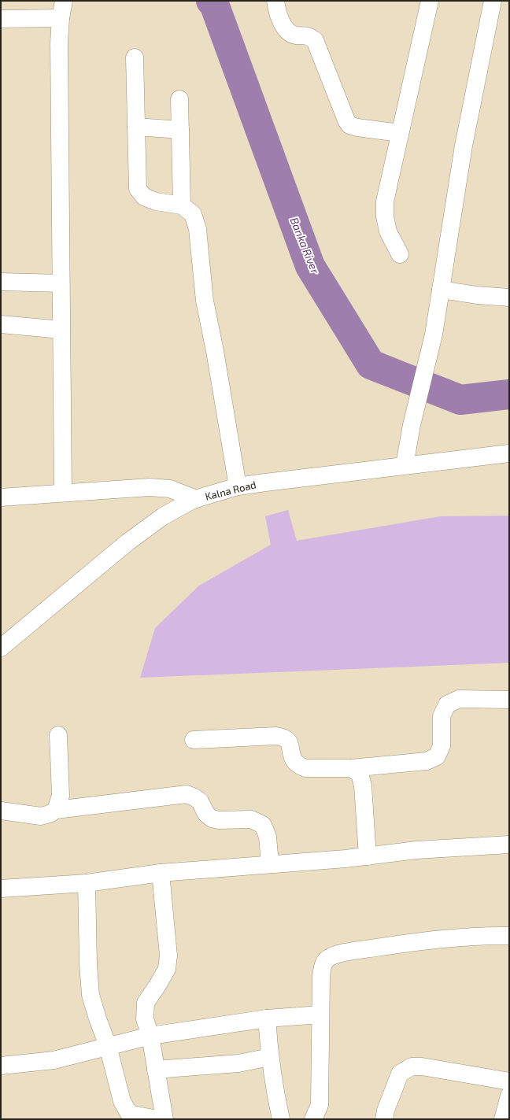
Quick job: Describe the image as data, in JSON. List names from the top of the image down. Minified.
{"streets":{"street":["Kalna Road"]},"water":["Banka River"]}
